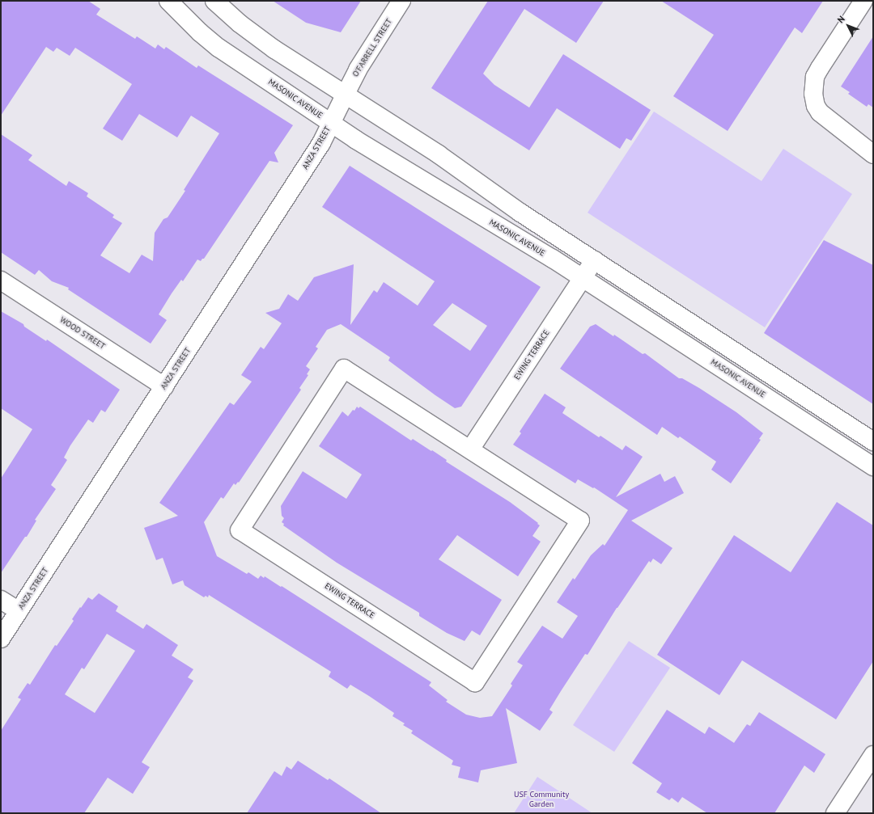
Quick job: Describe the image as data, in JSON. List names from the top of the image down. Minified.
{"streets":{"street":["O'FARRELL STREET","MASONIC AVENUE","ANZA STREET","WOOD STREET","EWING TERRACE"]},"crossings":[["O'FARRELL STREET","ANZA STREET"],["MASONIC AVENUE","ANZA STREET"],["MASONIC AVENUE","EWING TERRACE"],["ANZA STREET","WOOD STREET"]],"parks":["USF Community Garden"],"north":"top left"}
